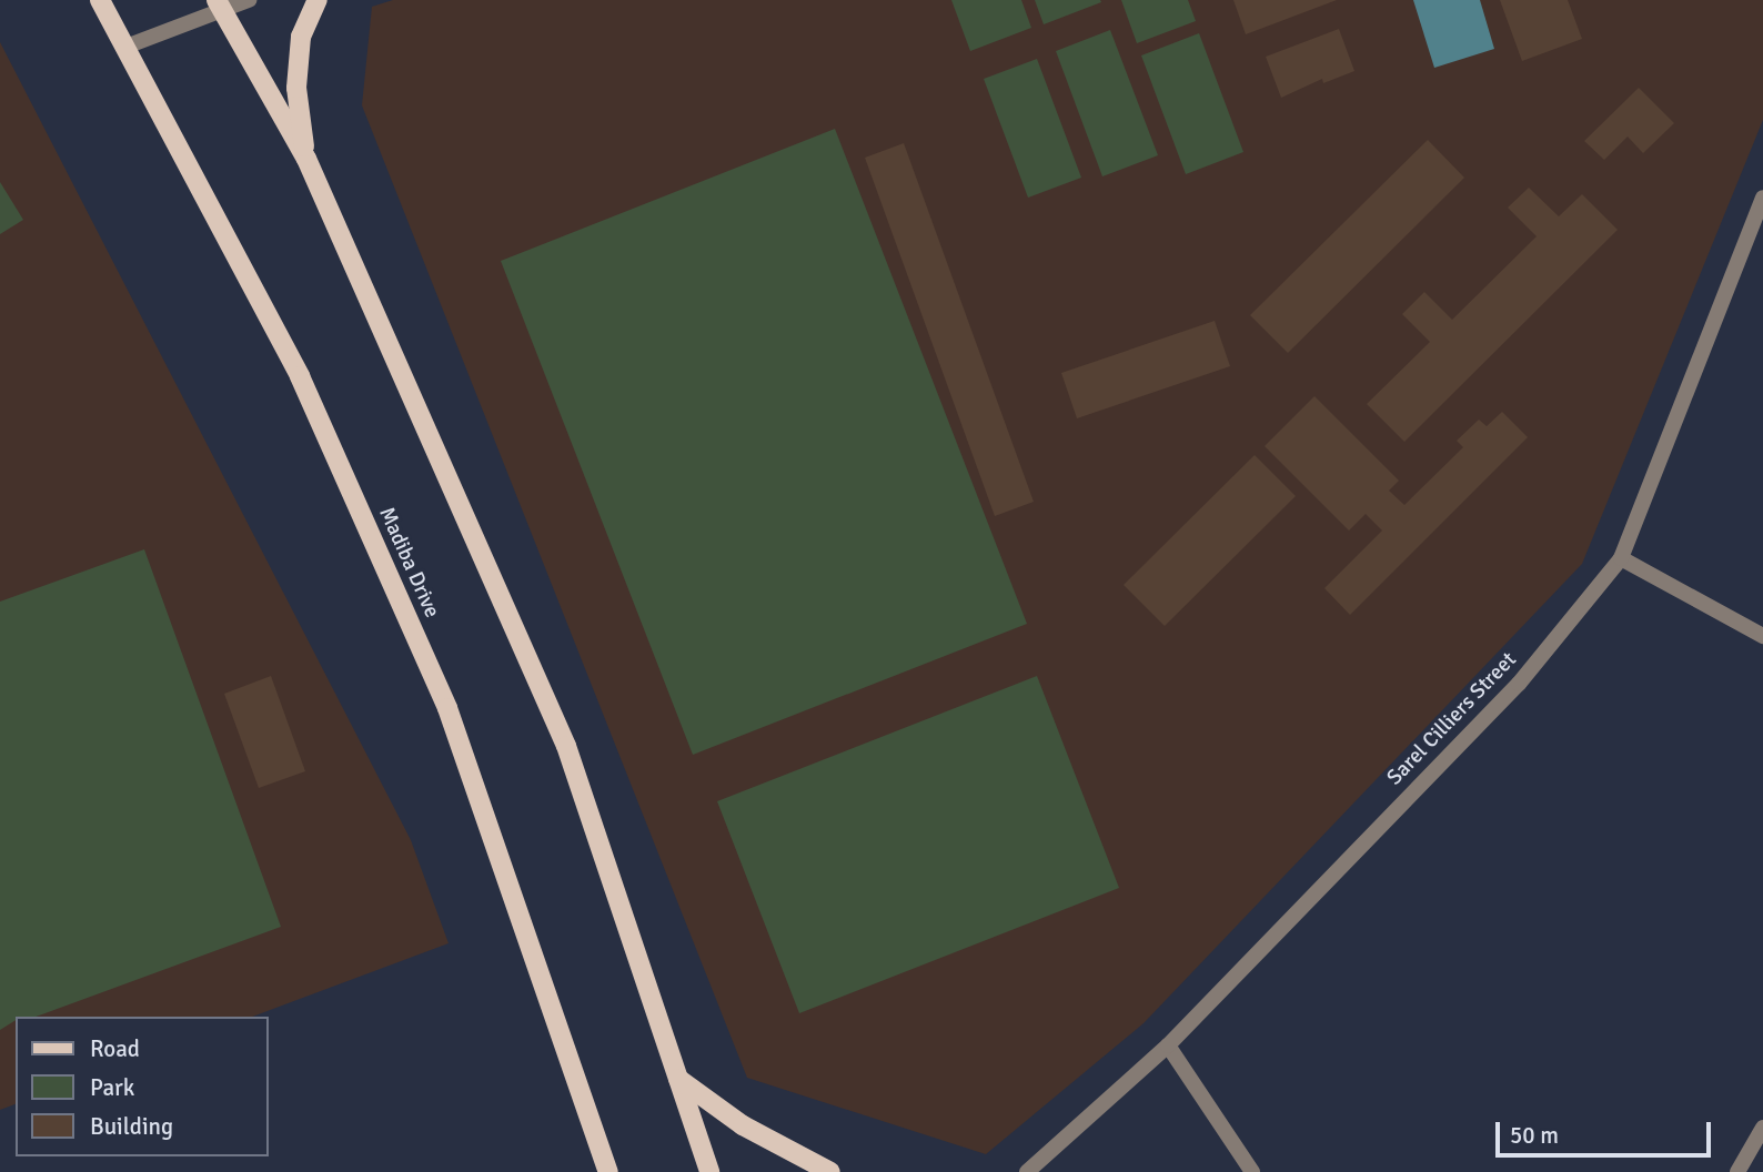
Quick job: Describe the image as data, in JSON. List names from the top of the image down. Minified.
{"streets":{"main road":["Madiba Drive"],"street":["Sarel Cilliers Street"]},"legend":["Road","Park","Building"],"scale_bar":"50 m"}
